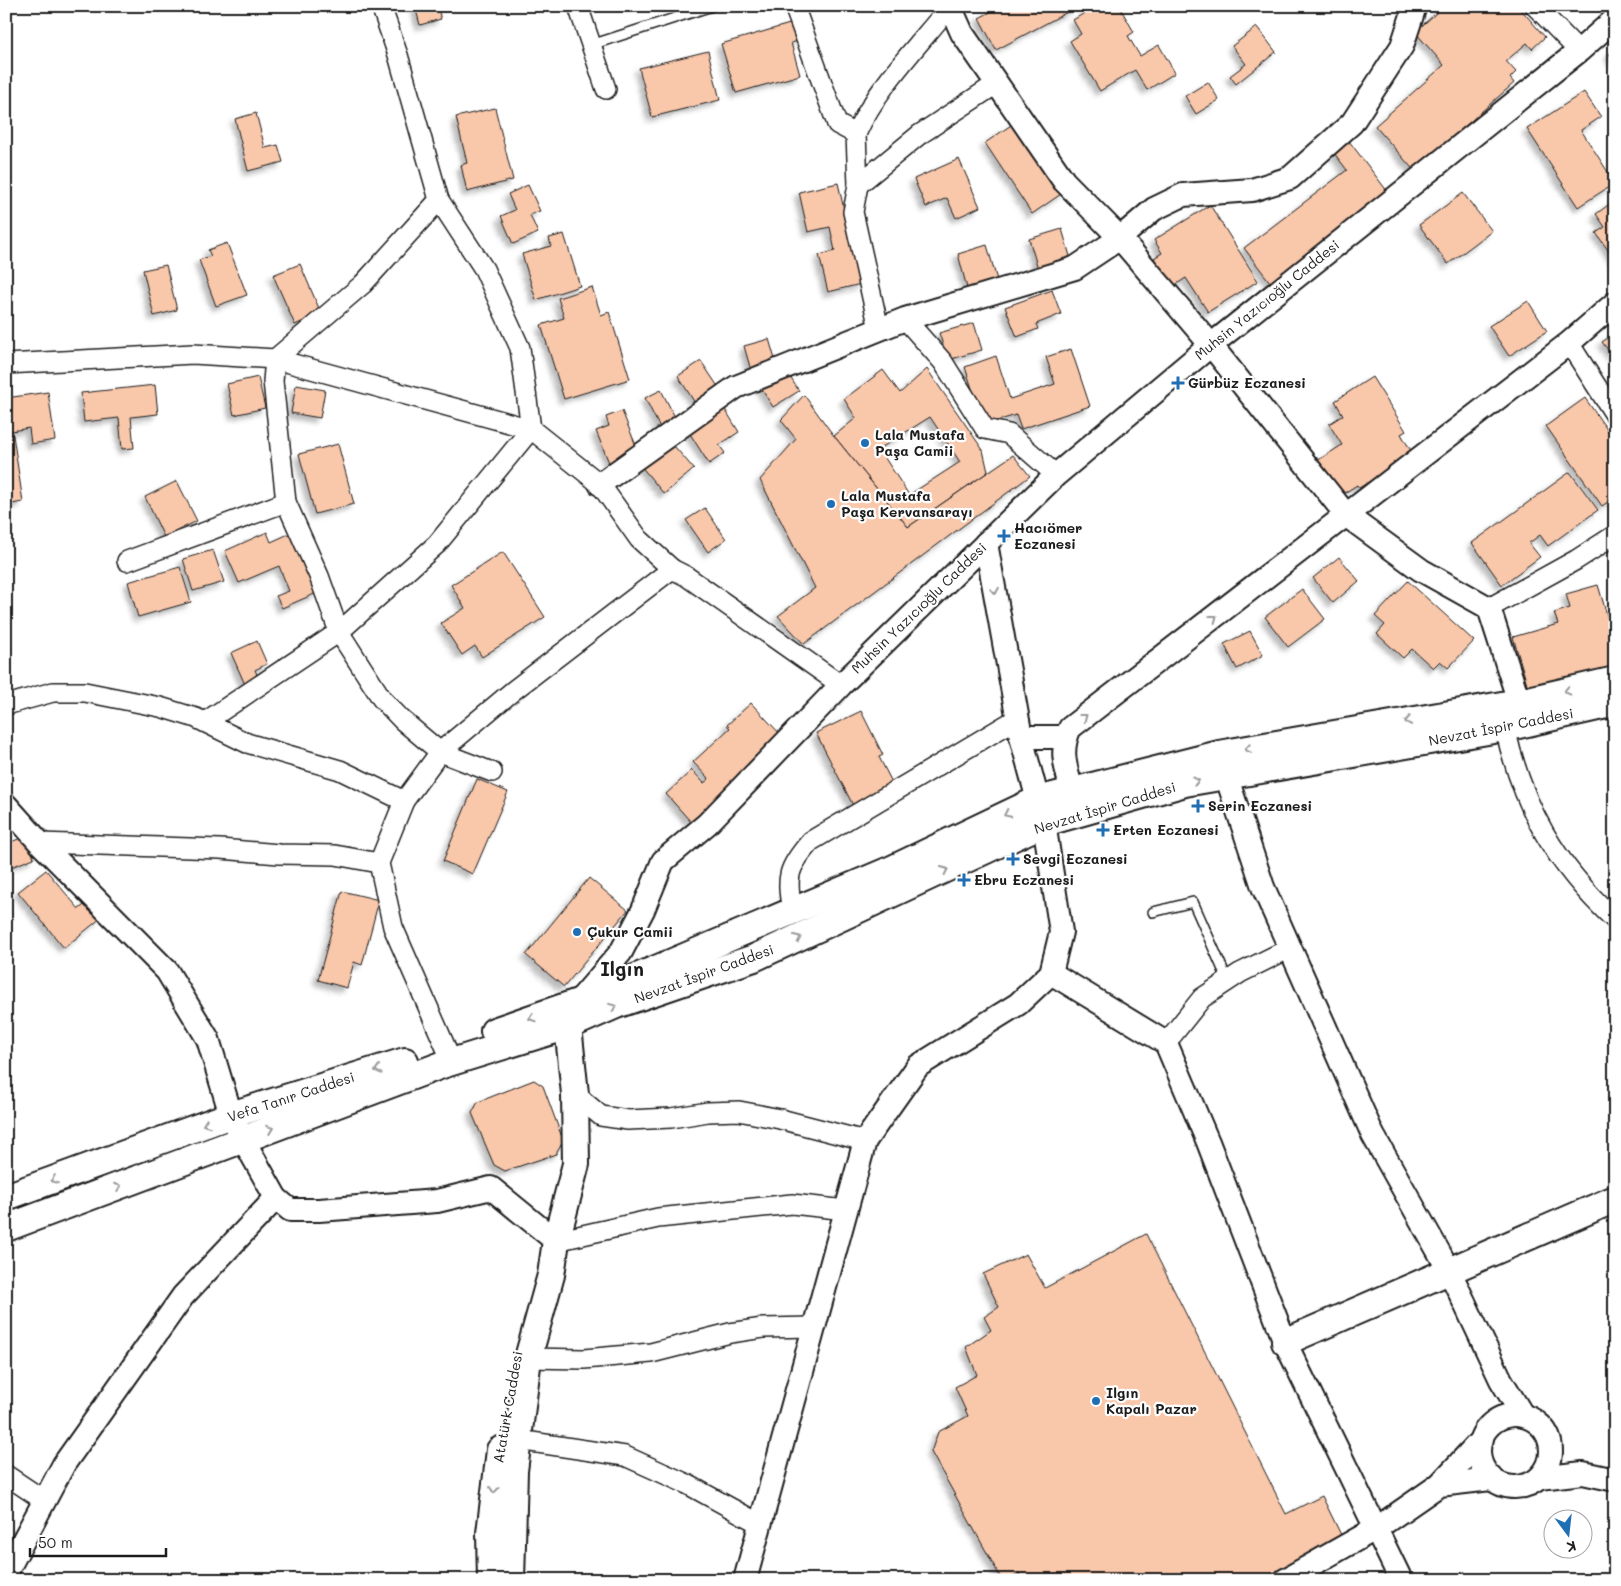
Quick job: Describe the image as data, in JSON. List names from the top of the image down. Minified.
{"streets":{"main road":["Nevzat İspir Caddesi","Vefa Tanır Caddesi","Atatürk Caddesi"],"street":["Muhsin Yazıcıoğlu Caddesi"]},"crossings":[["Muhsin Yazıcıoğlu Caddesi","Nevzat İspir Caddesi"],["Muhsin Yazıcıoğlu Caddesi","Vefa Tanır Caddesi"],["Muhsin Yazıcıoğlu Caddesi","Atatürk Caddesi"],["Nevzat İspir Caddesi","Vefa Tanır Caddesi"],["Nevzat İspir Caddesi","Atatürk Caddesi"],["Vefa Tanır Caddesi","Atatürk Caddesi"]],"districts":["Ilgın"],"places":{"health":["Gürbüz Eczanesi","Hacıömer Eczanesi","Serin Eczanesi","Erten Eczanesi","Sevgi Eczanesi","Ebru Eczanesi"],"other":["Lala Mustafa Paşa Camii","Lala Mustafa Paşa Kervansarayı","Çukur Camii","Ilgın Kapalı Pazar"]},"scale_bar":"50 m","north":"bottom"}
